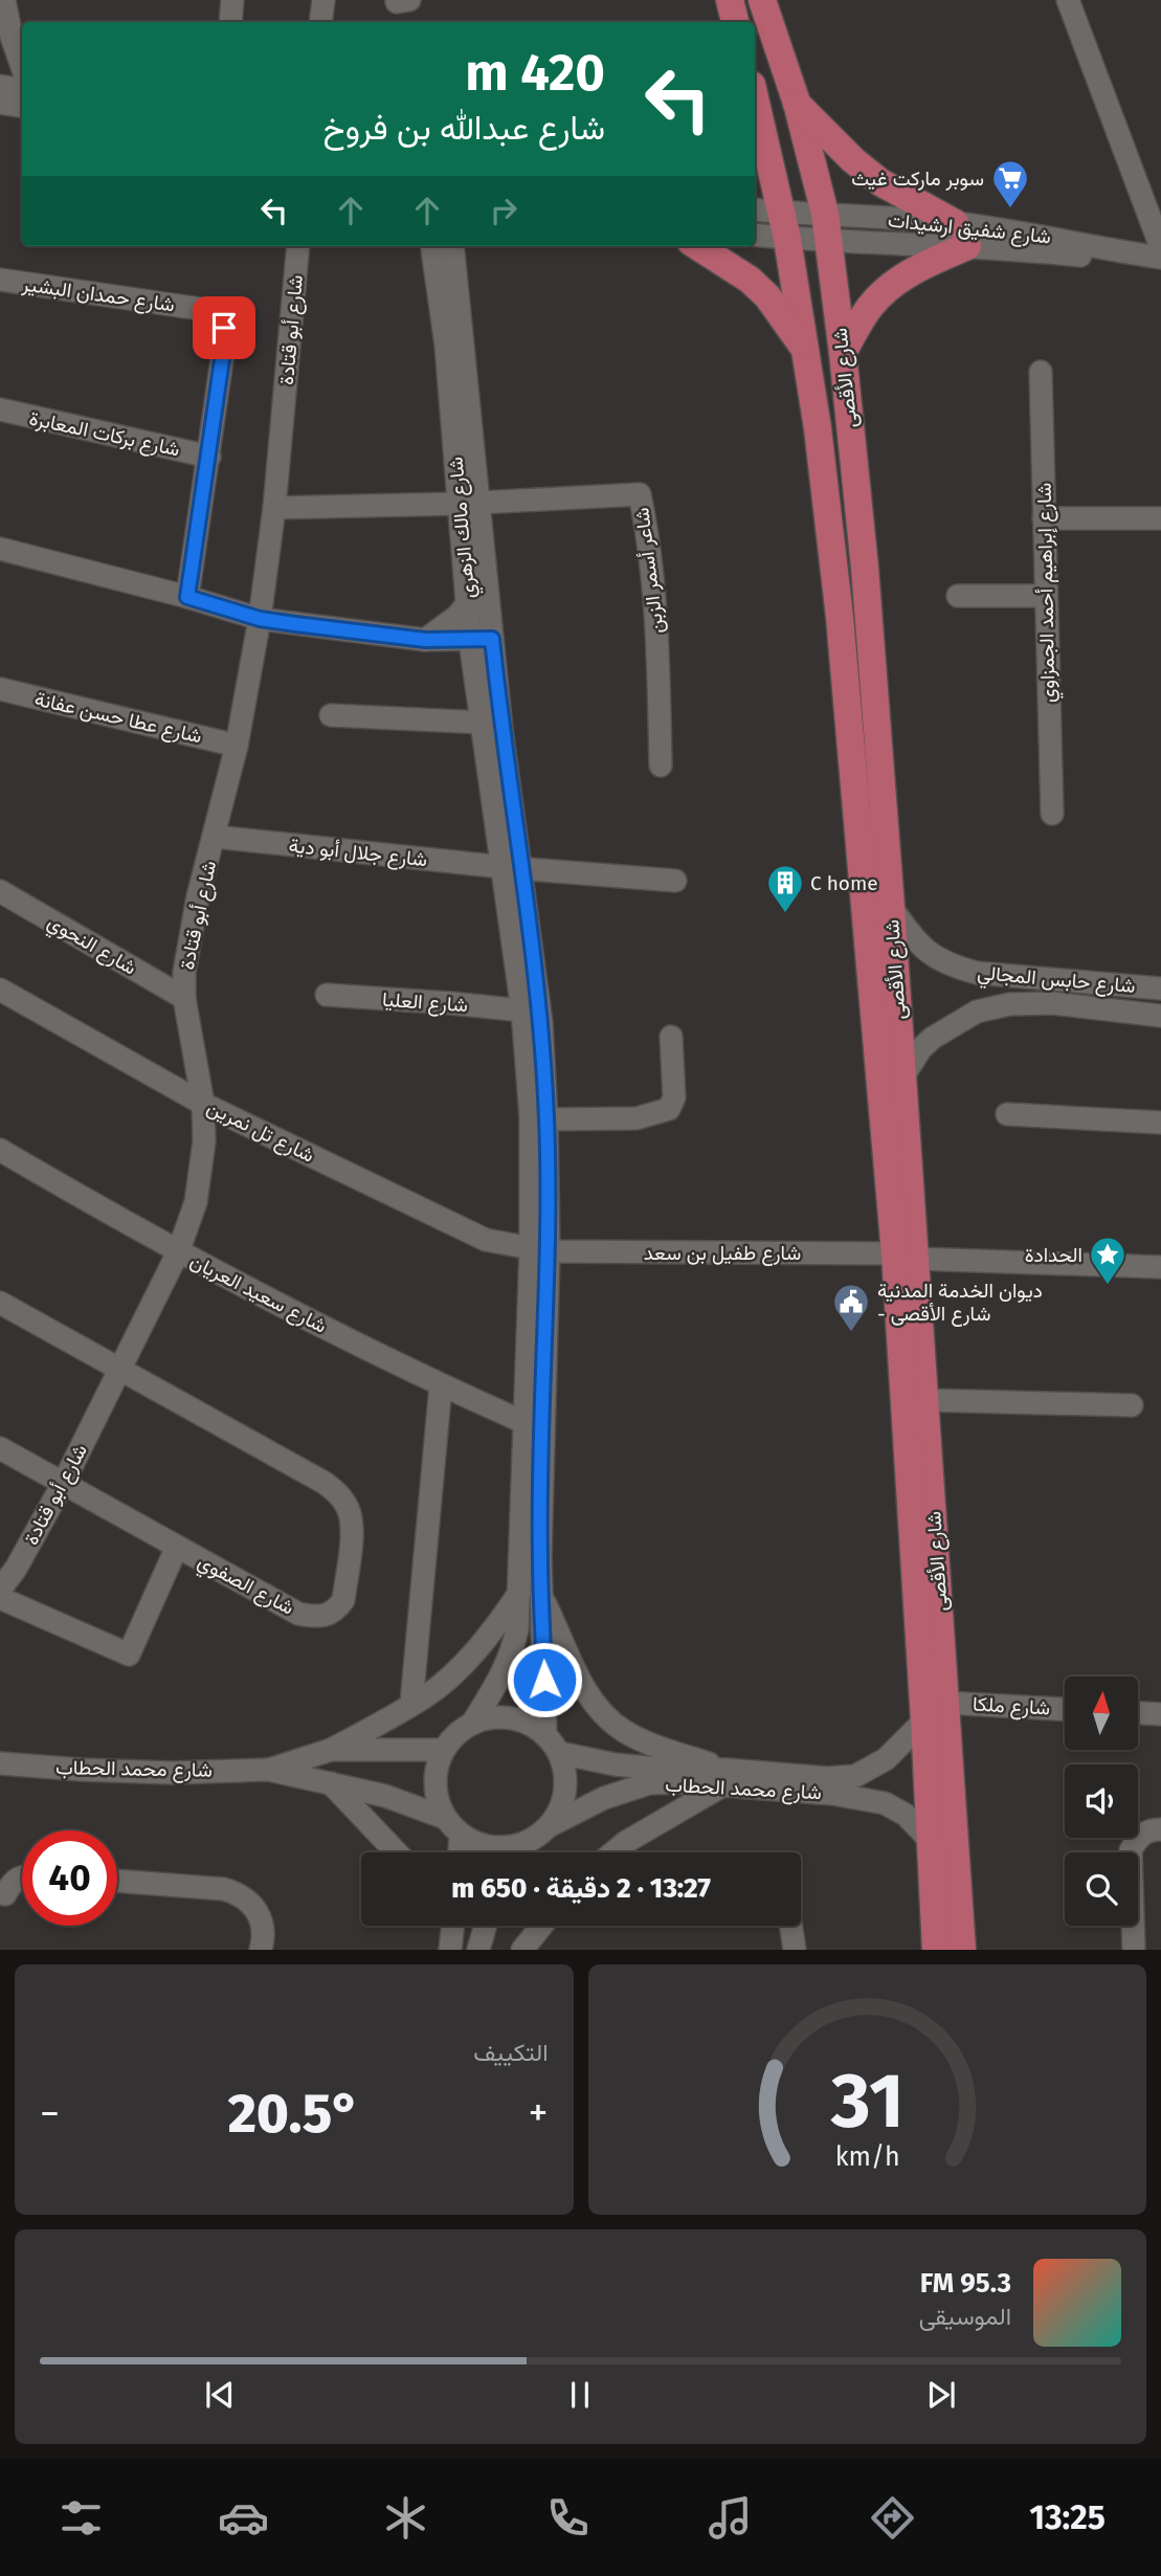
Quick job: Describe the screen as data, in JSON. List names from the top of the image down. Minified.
{"streets":{"main road":["شارع الأقصى"],"street":["شارع شفيق ارشيدات","شارع حمدان البشير","شارع أبو قتادة","شارع بركات المعابرة","شارع مالك الزهري","شاعر أسمر الزبن","شارع إبراهيم أحمد الجمزاوي","شارع عطا حسن عفانة","شارع جلال أبو دية","شارع النحوي","شارع حابس المجالي","شارع العليا","شارع تل نمرين","شارع طفيل بن سعد","شارع سعيد العريان","شارع الصفوي","شارع ملكا","شارع محمد الحطاب"]},"crossings":[["شارع شفيق ارشيدات","شارع الأقصى"],["شارع حمدان البشير","شارع بركات المعابرة"],["شارع أبو قتادة","شارع عطا حسن عفانة"],["شارع أبو قتادة","شارع جلال أبو دية"],["شارع أبو قتادة","شارع النحوي"],["شارع أبو قتادة","شارع تل نمرين"],["شارع أبو قتادة","شارع سعيد العريان"],["شارع أبو قتادة","شارع الصفوي"],["شارع الأقصى","شارع حابس المجالي"],["شارع الأقصى","شارع طفيل بن سعد"],["شارع الأقصى","شارع ملكا"],["شارع الأقصى","شارع محمد الحطاب"],["شارع مالك الزهري","شاعر أسمر الزبن"],["شارع مالك الزهري","شارع جلال أبو دية"],["شارع مالك الزهري","شارع العليا"],["شارع مالك الزهري","شارع تل نمرين"],["شارع مالك الزهري","شارع طفيل بن سعد"],["شارع مالك الزهري","شارع سعيد العريان"],["شارع تل نمرين","شارع طفيل بن سعد"],["شارع ملكا","شارع محمد الحطاب"]],"places":{"supermarket":["سوبر ماركت غيث"],"building":["C home"],"place":["الحدادة"],"public building":["ديوان الخدمة المدنية - شارع الأقصى"]},"north":"top","page":{"turn":["420 m","شارع عبدالله بن فروخ"],"limit":"40","trip":"13:27 · 2 دقيقة · 650 m","tile":"التكييف","heat":["−","20.5°","+"],"song":["95.3 FM","الموسيقى"],"tabs":"13:25","gauge":["31","km/h"]}}
